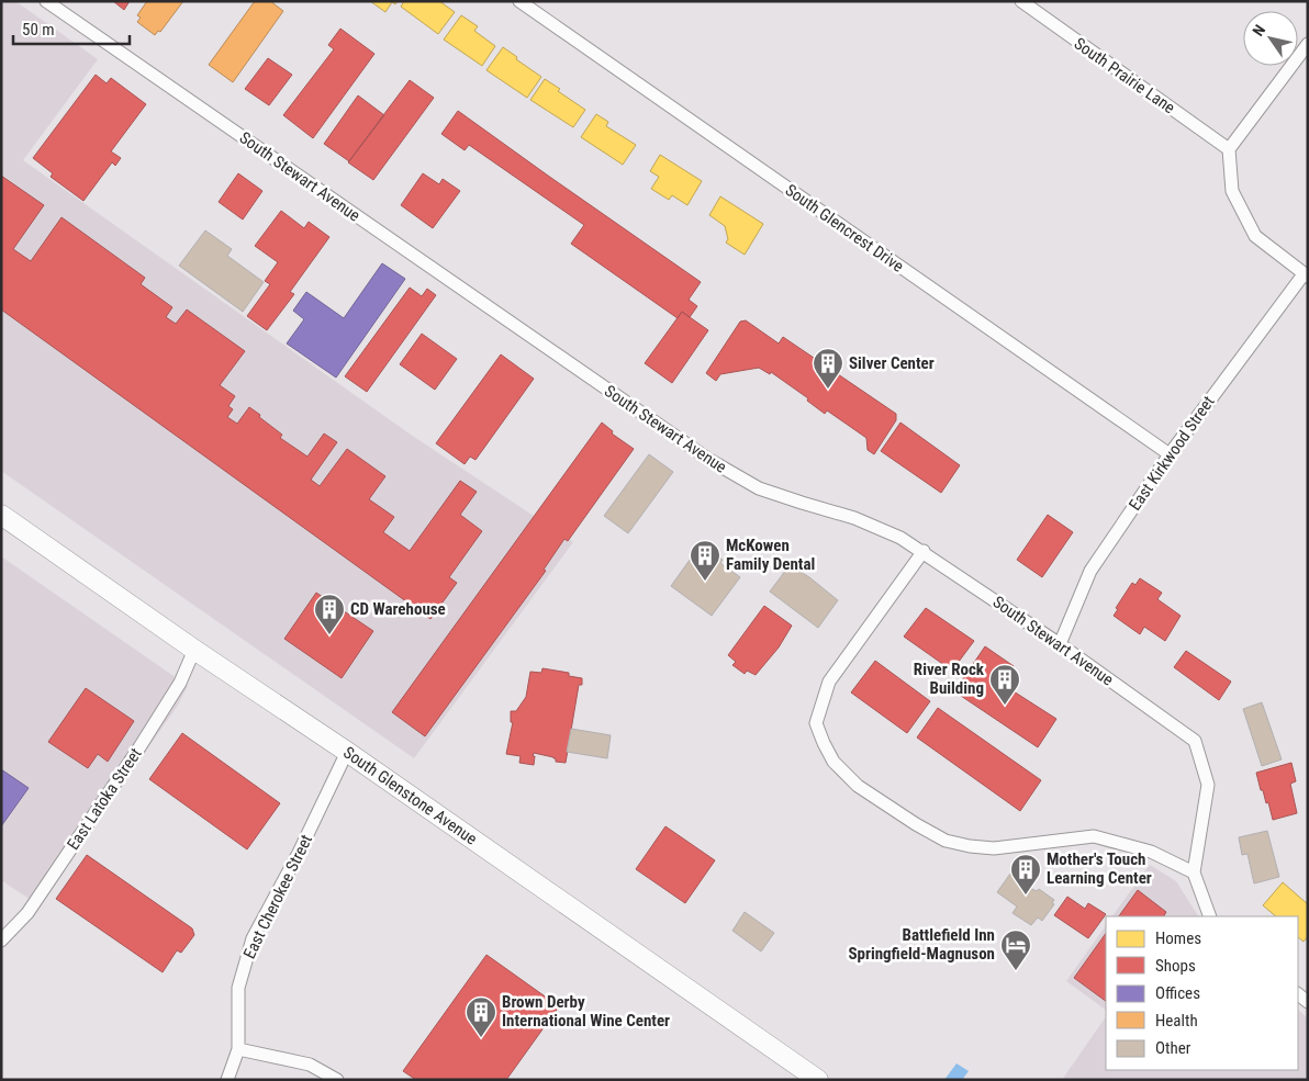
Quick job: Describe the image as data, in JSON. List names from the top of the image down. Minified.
{"streets":{"main road":["South Glenstone Avenue"],"street":["South Prairie Lane","South Stewart Avenue","South Glencrest Drive","East Kirkwood Street","East Latoka Street","East Cherokee Street"]},"crossings":[["South Stewart Avenue","East Kirkwood Street"],["South Glencrest Drive","East Kirkwood Street"],["South Glenstone Avenue","East Latoka Street"],["South Glenstone Avenue","East Cherokee Street"]],"places":{"building":["Silver Center","McKowen Family Dental","CD Warehouse","River Rock Building","Mother's Touch Learning Center","Brown Derby International Wine Center"],"hotel":["Battlefield Inn Springfield-Magnuson"]},"legend":["Homes","Shops","Offices","Health","Other"],"scale_bar":"50 m","north":"top left"}
